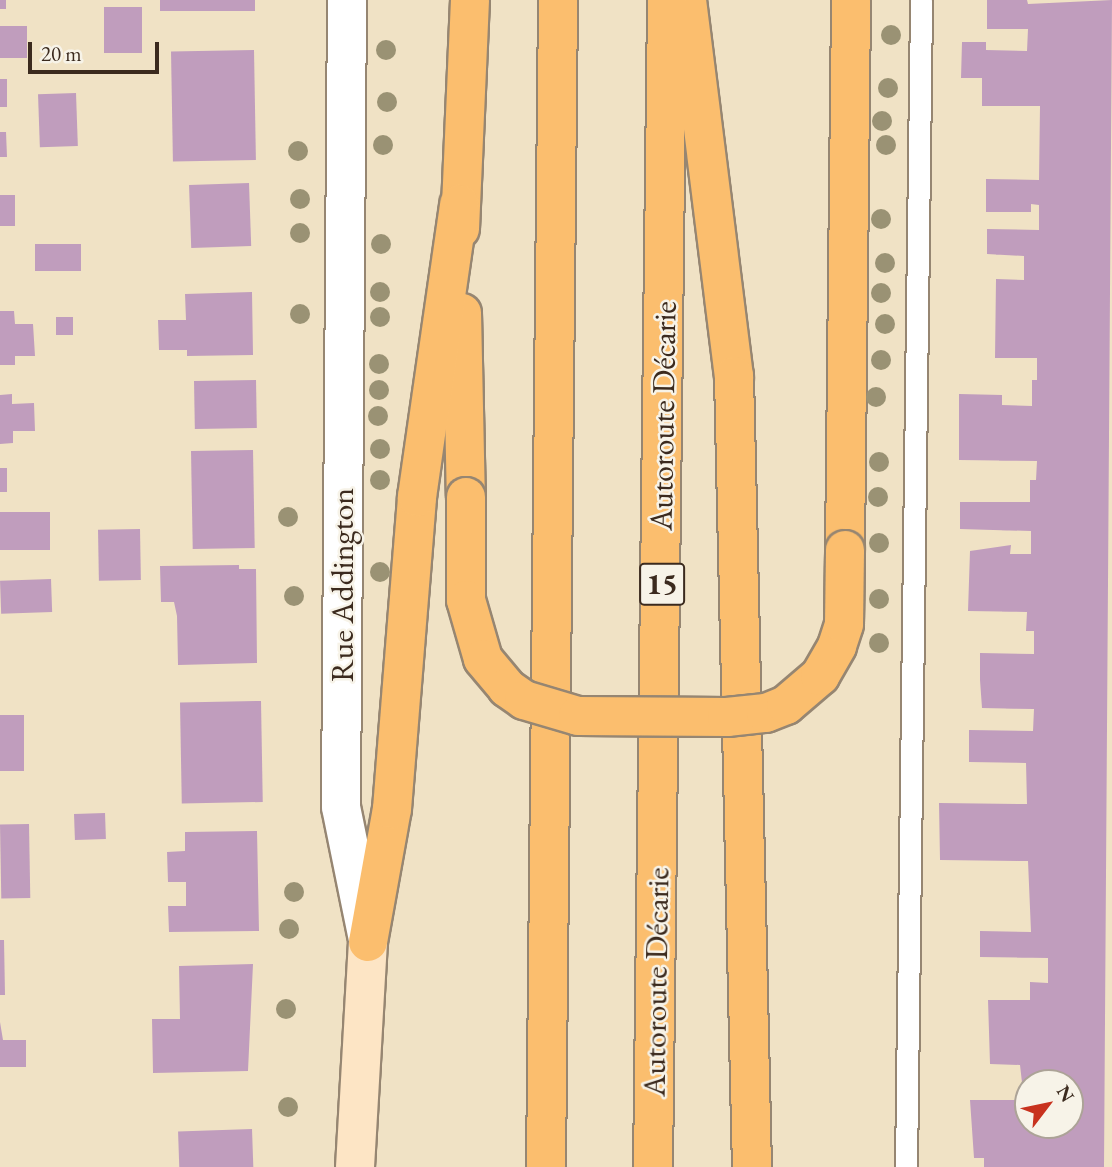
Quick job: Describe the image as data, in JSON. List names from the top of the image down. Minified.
{"streets":{"highway":["Autoroute Décarie","15"],"main road":["Rue Addington"]},"scale_bar":"20 m","north":"top right"}
